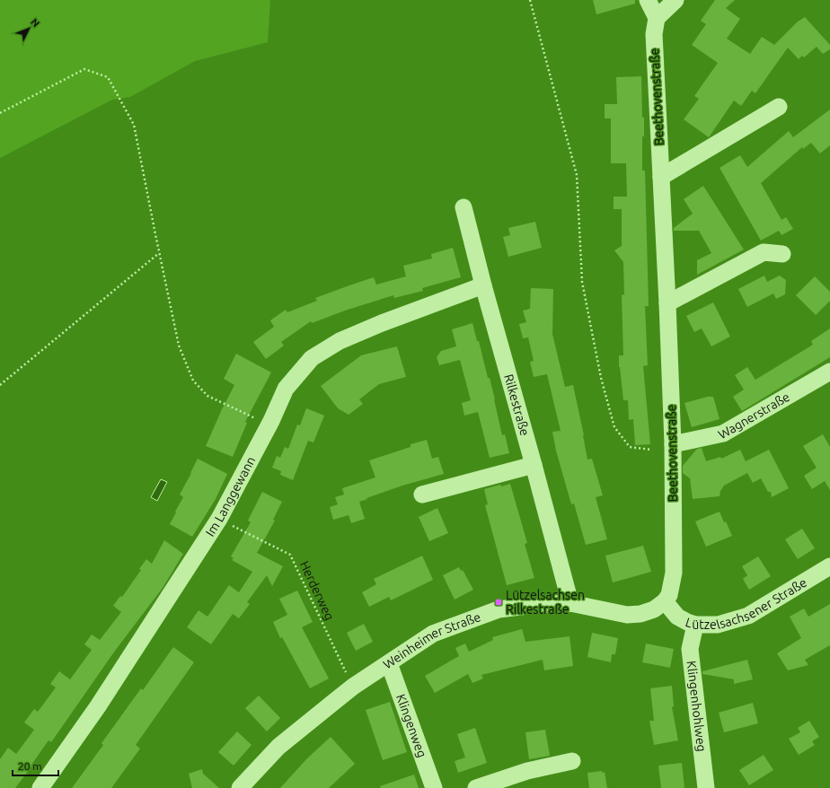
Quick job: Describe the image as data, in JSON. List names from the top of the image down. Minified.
{"streets":{"street":["Beethovenstraße","Rilkestraße","Wagnerstraße","Im Langgewann","Lützelsachsener Straße","Weinheimer Straße","Klingenhohlweg","Klingenweg"],"path":["Herderweg"]},"crossings":[["Beethovenstraße","Wagnerstraße"],["Beethovenstraße","Lützelsachsener Straße"],["Beethovenstraße","Weinheimer Straße"],["Rilkestraße","Im Langgewann"],["Rilkestraße","Weinheimer Straße"],["Im Langgewann","Herderweg"],["Herderweg","Weinheimer Straße"],["Lützelsachsener Straße","Weinheimer Straße"],["Lützelsachsener Straße","Klingenhohlweg"],["Weinheimer Straße","Klingenweg"]],"places":{"transit":["Lützelsachsen Rilkestraße"]},"scale_bar":"20 m","north":"top right"}
